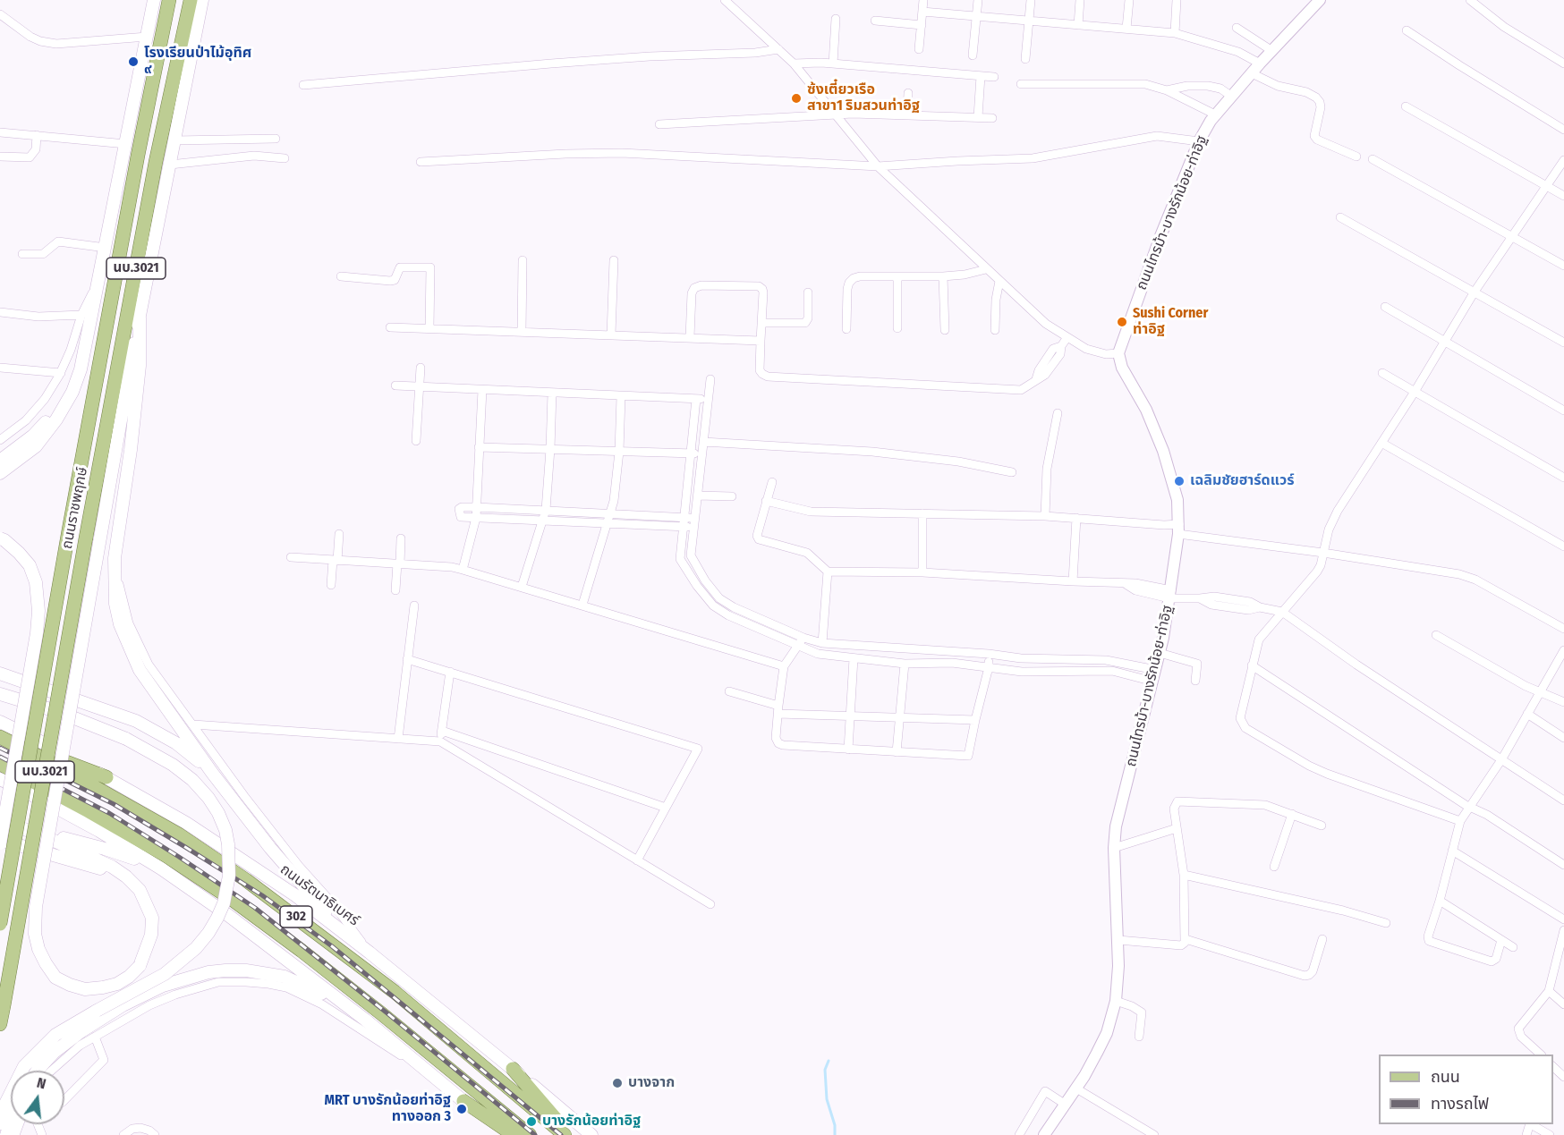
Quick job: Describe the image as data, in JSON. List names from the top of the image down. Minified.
{"streets":{"main road":["นบ.3021","ถนนราชพฤกษ์","ถนนรัตนาธิเบศร์","302"],"street":["ถนนไทรม้า-บางรักน้อย-ท่าอิฐ"]},"places":["โรงเรียนป่าไม้อุทิศ ๙","ซ้งเตี๋ยวเรือ สาขา1 ริมสวนท่าอิฐ","Sushi Corner ท่าอิฐ","เฉลิมชัยฮาร์ดแวร์","บางจาก","MRT บางรักน้อยท่าอิฐ ทางออก 3","บางรักน้อยท่าอิฐ"],"legend":["ถนน","ทางรถไฟ"],"north":"top"}
